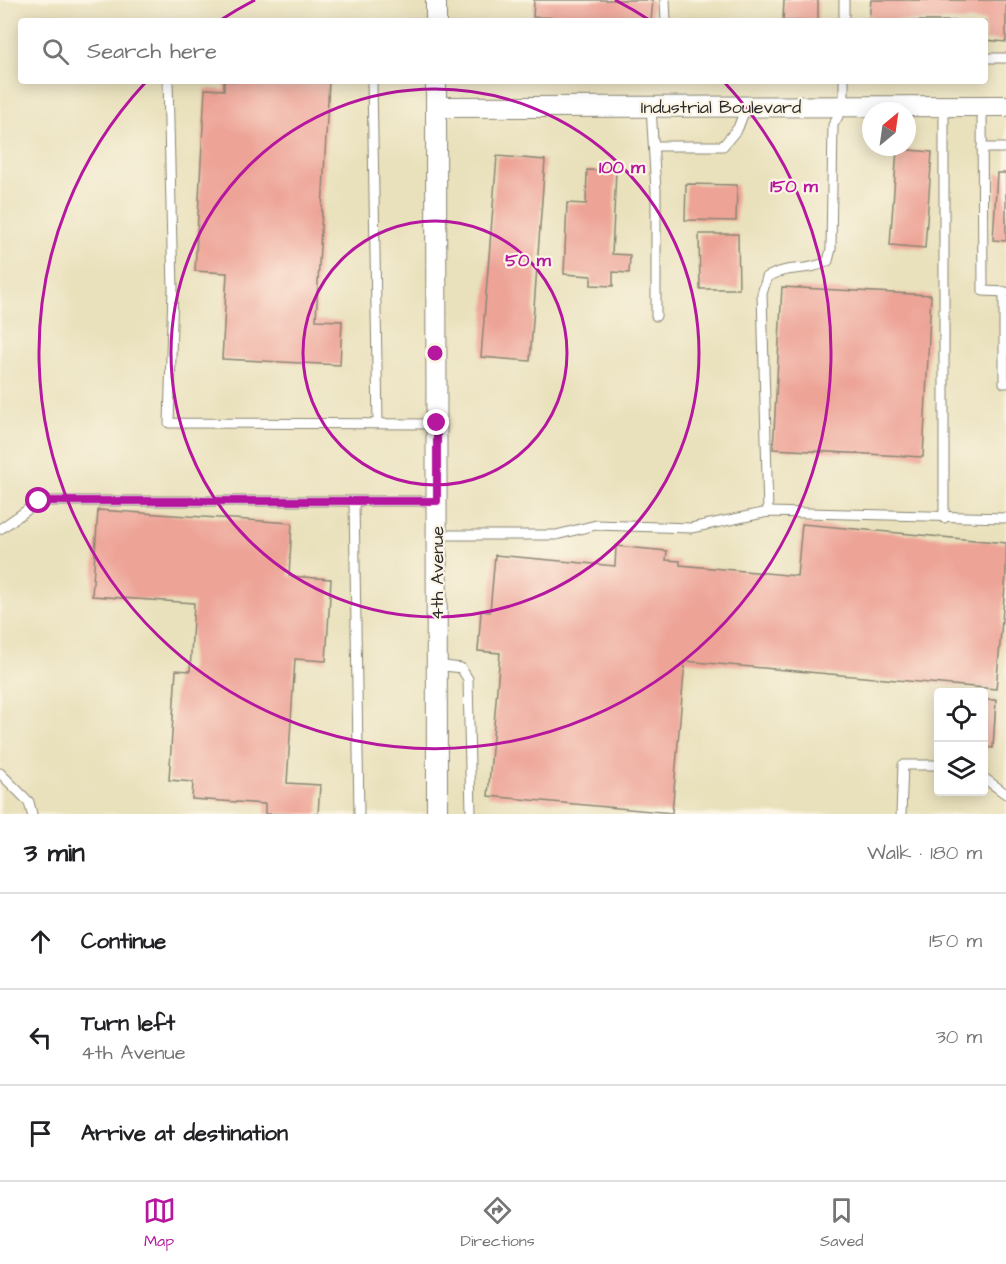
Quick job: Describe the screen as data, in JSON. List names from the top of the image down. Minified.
{"streets":{"street":["Industrial Boulevard","4th Avenue"]},"crossings":[["Industrial Boulevard","4th Avenue"]],"north":"top right","page":{"search":"Search here","heading":["3 min","Walk · 180 m"],"list":[["Continue","150 m"],["Turn left","4th Avenue","30 m"],"Arrive at destination"],"nav":["Map","Directions","Saved"]},"rings":["100 m","150 m","50 m"]}
